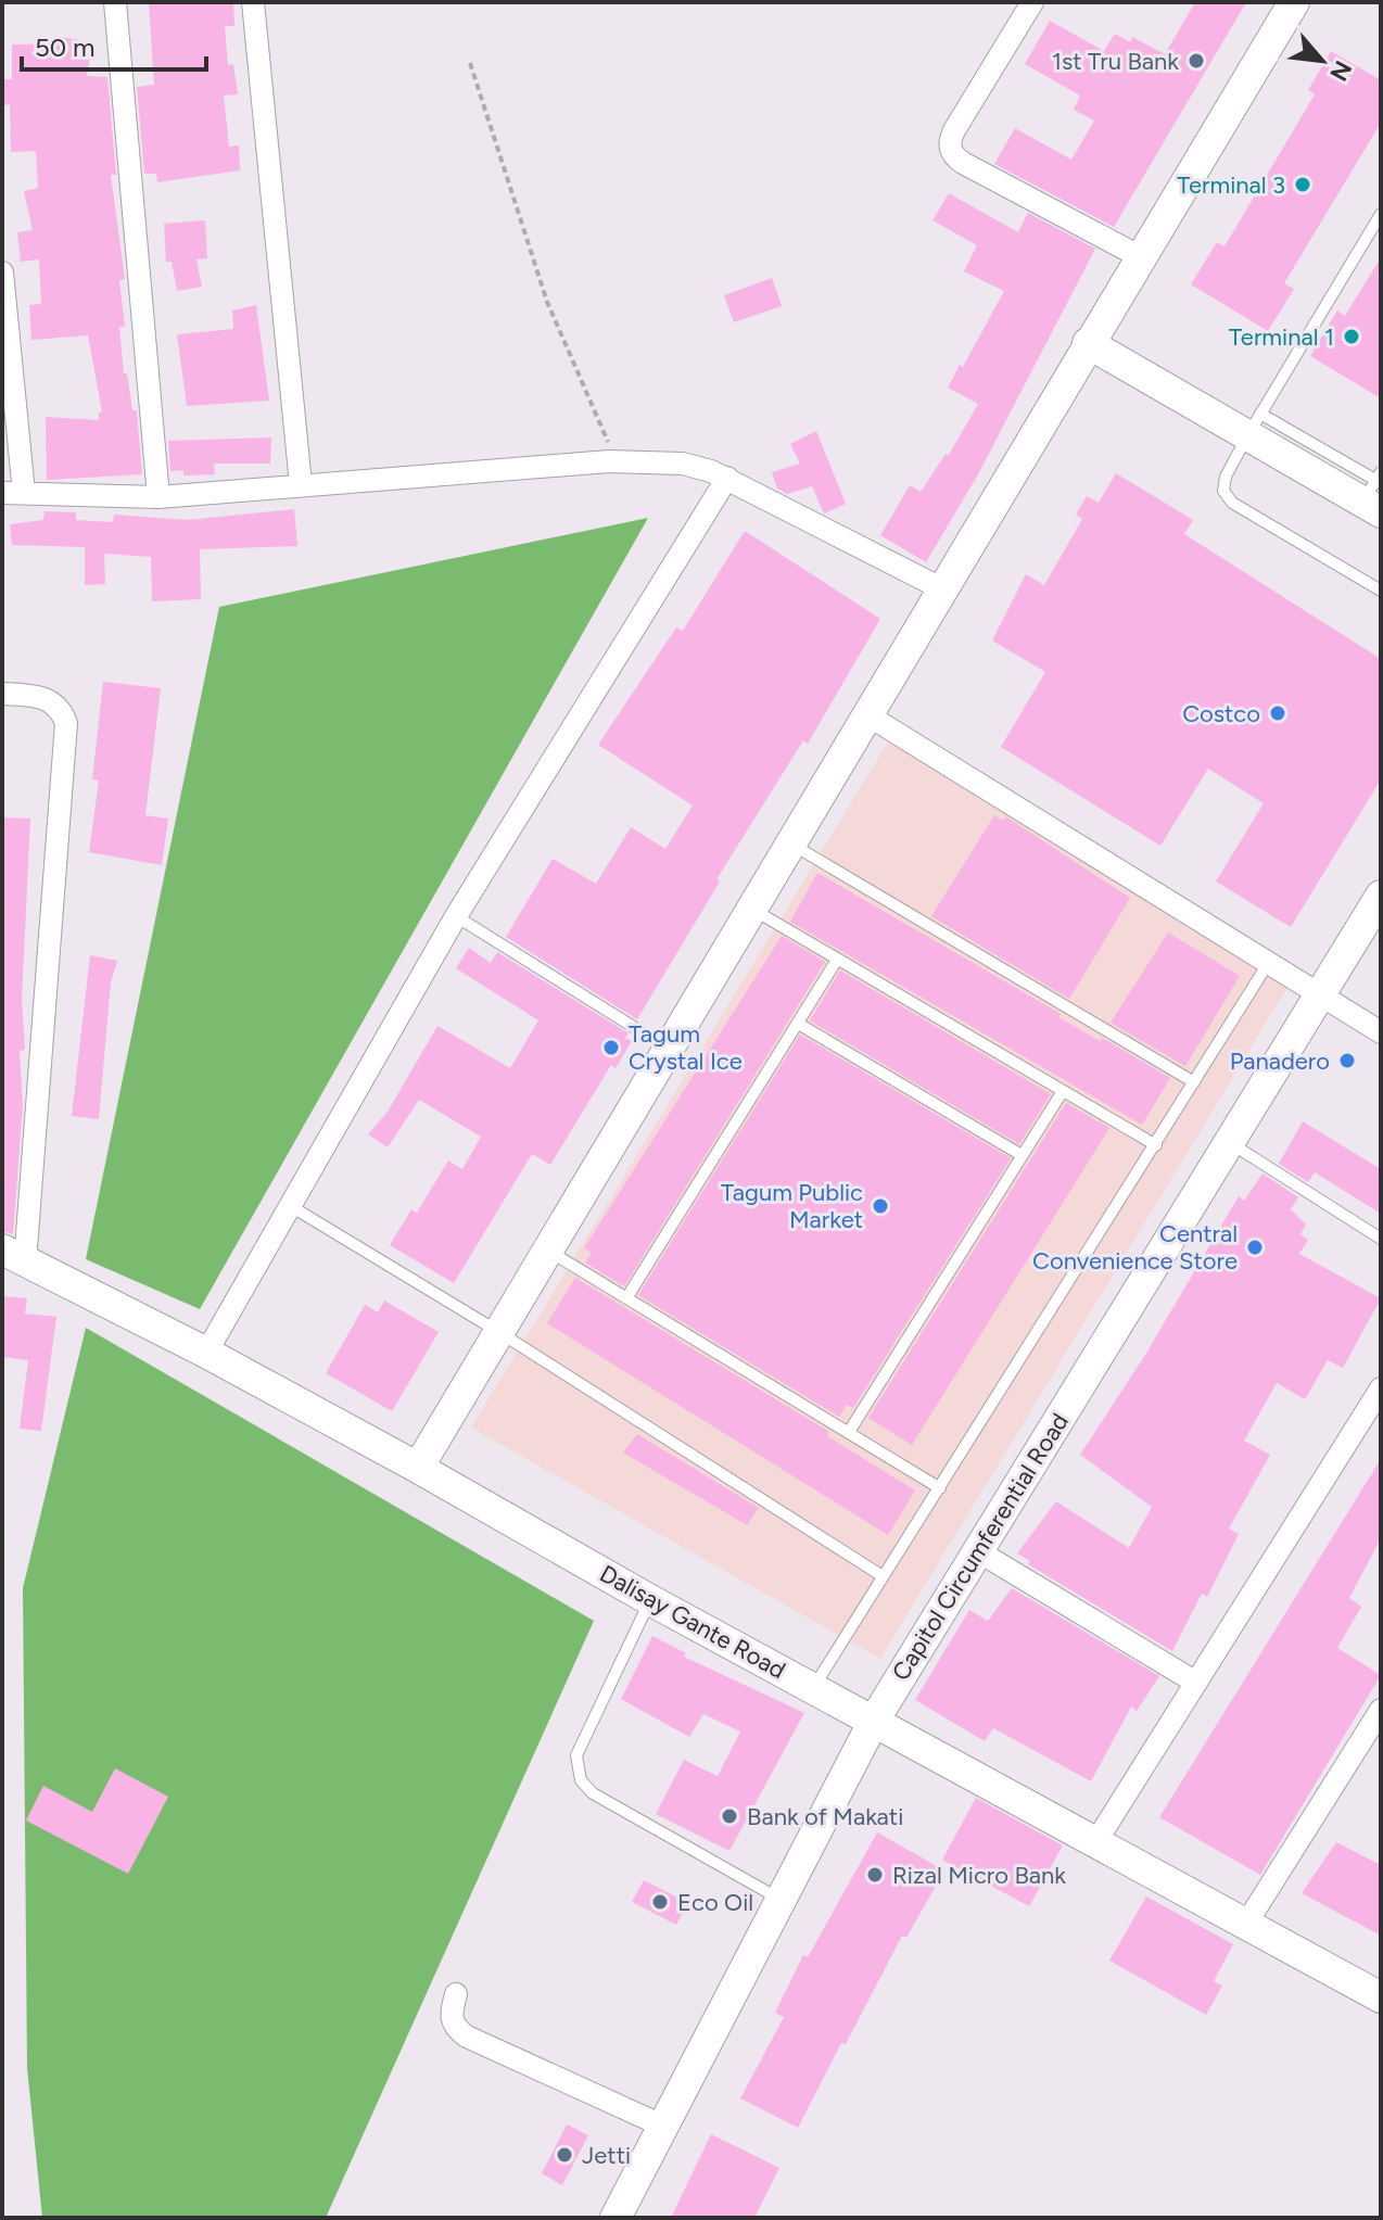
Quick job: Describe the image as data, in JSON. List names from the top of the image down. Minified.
{"streets":{"main road":["Capitol Circumferential Road","Dalisay Gante Road"]},"crossings":[["Capitol Circumferential Road","Dalisay Gante Road"]],"places":["1st Tru Bank","Terminal 3","Terminal 1","Costco","Tagum Crystal Ice","Panadero","Tagum Public Market","Central Convenience Store","Bank of Makati","Rizal Micro Bank","Eco Oil","Jetti"],"scale_bar":"50 m","north":"bottom right"}
